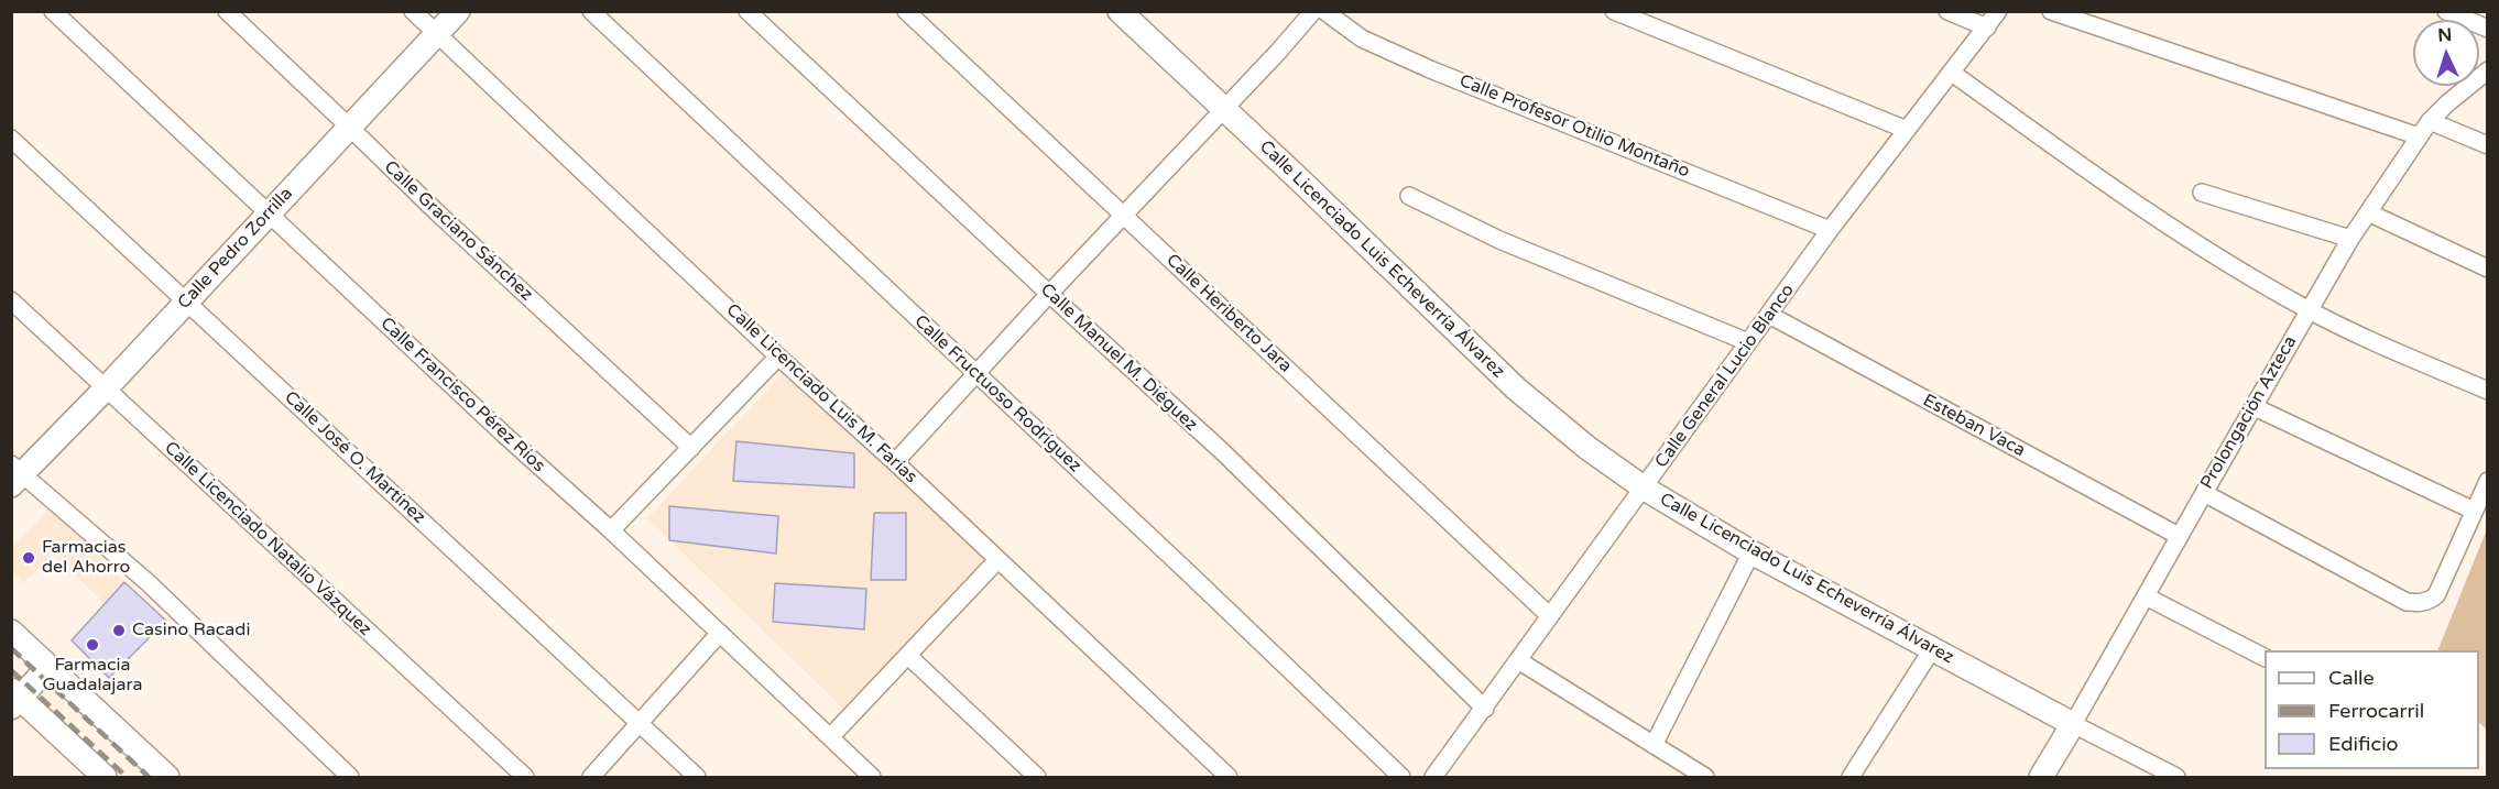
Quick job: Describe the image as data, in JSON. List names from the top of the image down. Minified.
{"streets":{"street":["Calle Profesor Otilio Montaño","Calle Graciano Sánchez","Calle Pedro Zorrilla","Calle Licenciado Luis Echeverría Álvarez","Calle Heriberto Jara","Calle Manuel M. Diéguez","Calle General Lucio Blanco","Calle Licenciado Luis M. Farías","Calle Fructuoso Rodríguez","Calle Francisco Pérez Ríos","Prolongación Azteca","Esteban Vaca","Calle José O. Martínez","Calle Licenciado Natalio Vázquez"]},"crossings":[["Calle Profesor Otilio Montaño","Calle General Lucio Blanco"],["Calle Graciano Sánchez","Calle Pedro Zorrilla"],["Calle Pedro Zorrilla","Calle Licenciado Luis M. Farías"],["Calle Pedro Zorrilla","Calle Francisco Pérez Ríos"],["Calle Pedro Zorrilla","Calle José O. Martínez"],["Calle Pedro Zorrilla","Calle Licenciado Natalio Vázquez"],["Calle Licenciado Luis Echeverría Álvarez","Calle General Lucio Blanco"],["Calle Licenciado Luis Echeverría Álvarez","Prolongación Azteca"],["Calle Heriberto Jara","Calle General Lucio Blanco"],["Calle Manuel M. Diéguez","Calle General Lucio Blanco"],["Calle General Lucio Blanco","Esteban Vaca"],["Prolongación Azteca","Esteban Vaca"]],"places":["Farmacias del Ahorro","Casino Racadi","Farmacia Guadalajara"],"legend":["Calle","Ferrocarril","Edificio"],"north":"top"}
